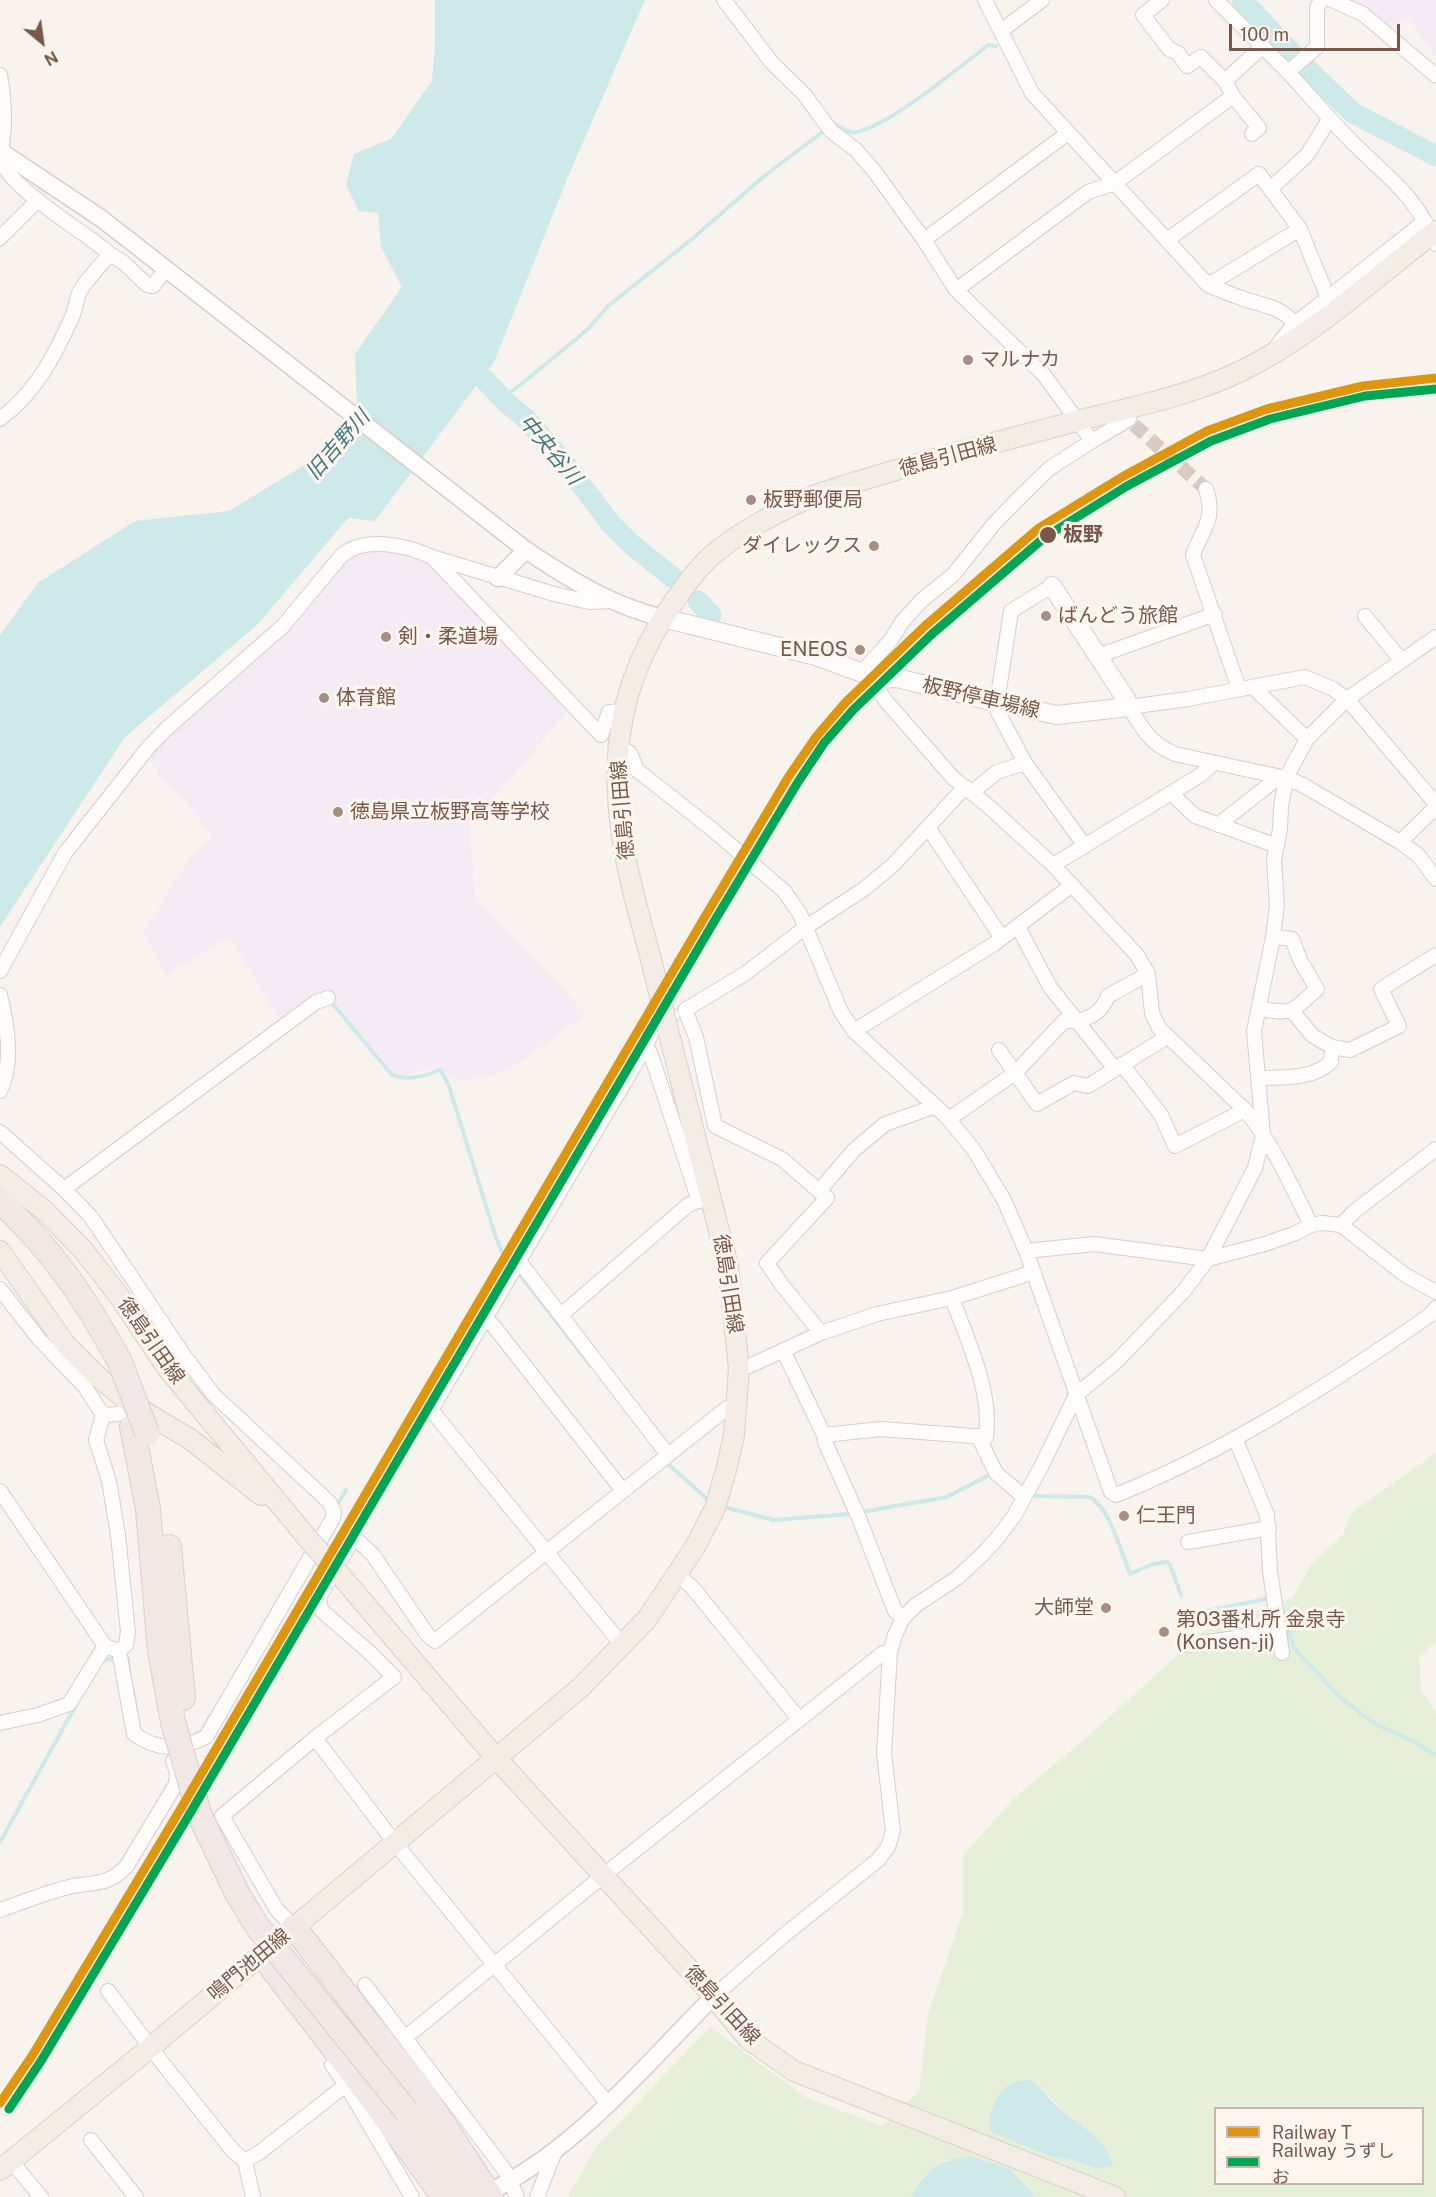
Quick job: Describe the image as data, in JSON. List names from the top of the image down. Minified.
{"streets":{"main road":["徳島引田線","板野停車場線","鳴門池田線"]},"crossings":[["徳島引田線","板野停車場線"],["徳島引田線","鳴門池田線"]],"water":["旧吉野川","中央谷川"],"places":["マルナカ","板野郵便局","板野","ダイレックス","ばんどう旅館","剣・柔道場","ENEOS","体育館","徳島県立板野高等学校","仁王門","大師堂","第03番札所 金泉寺 (Konsen-ji)"],"lines":["rail line T","rail line うずしお"],"legend":["Railway T","Railway うずしお"],"scale_bar":"100 m","north":"bottom right"}
